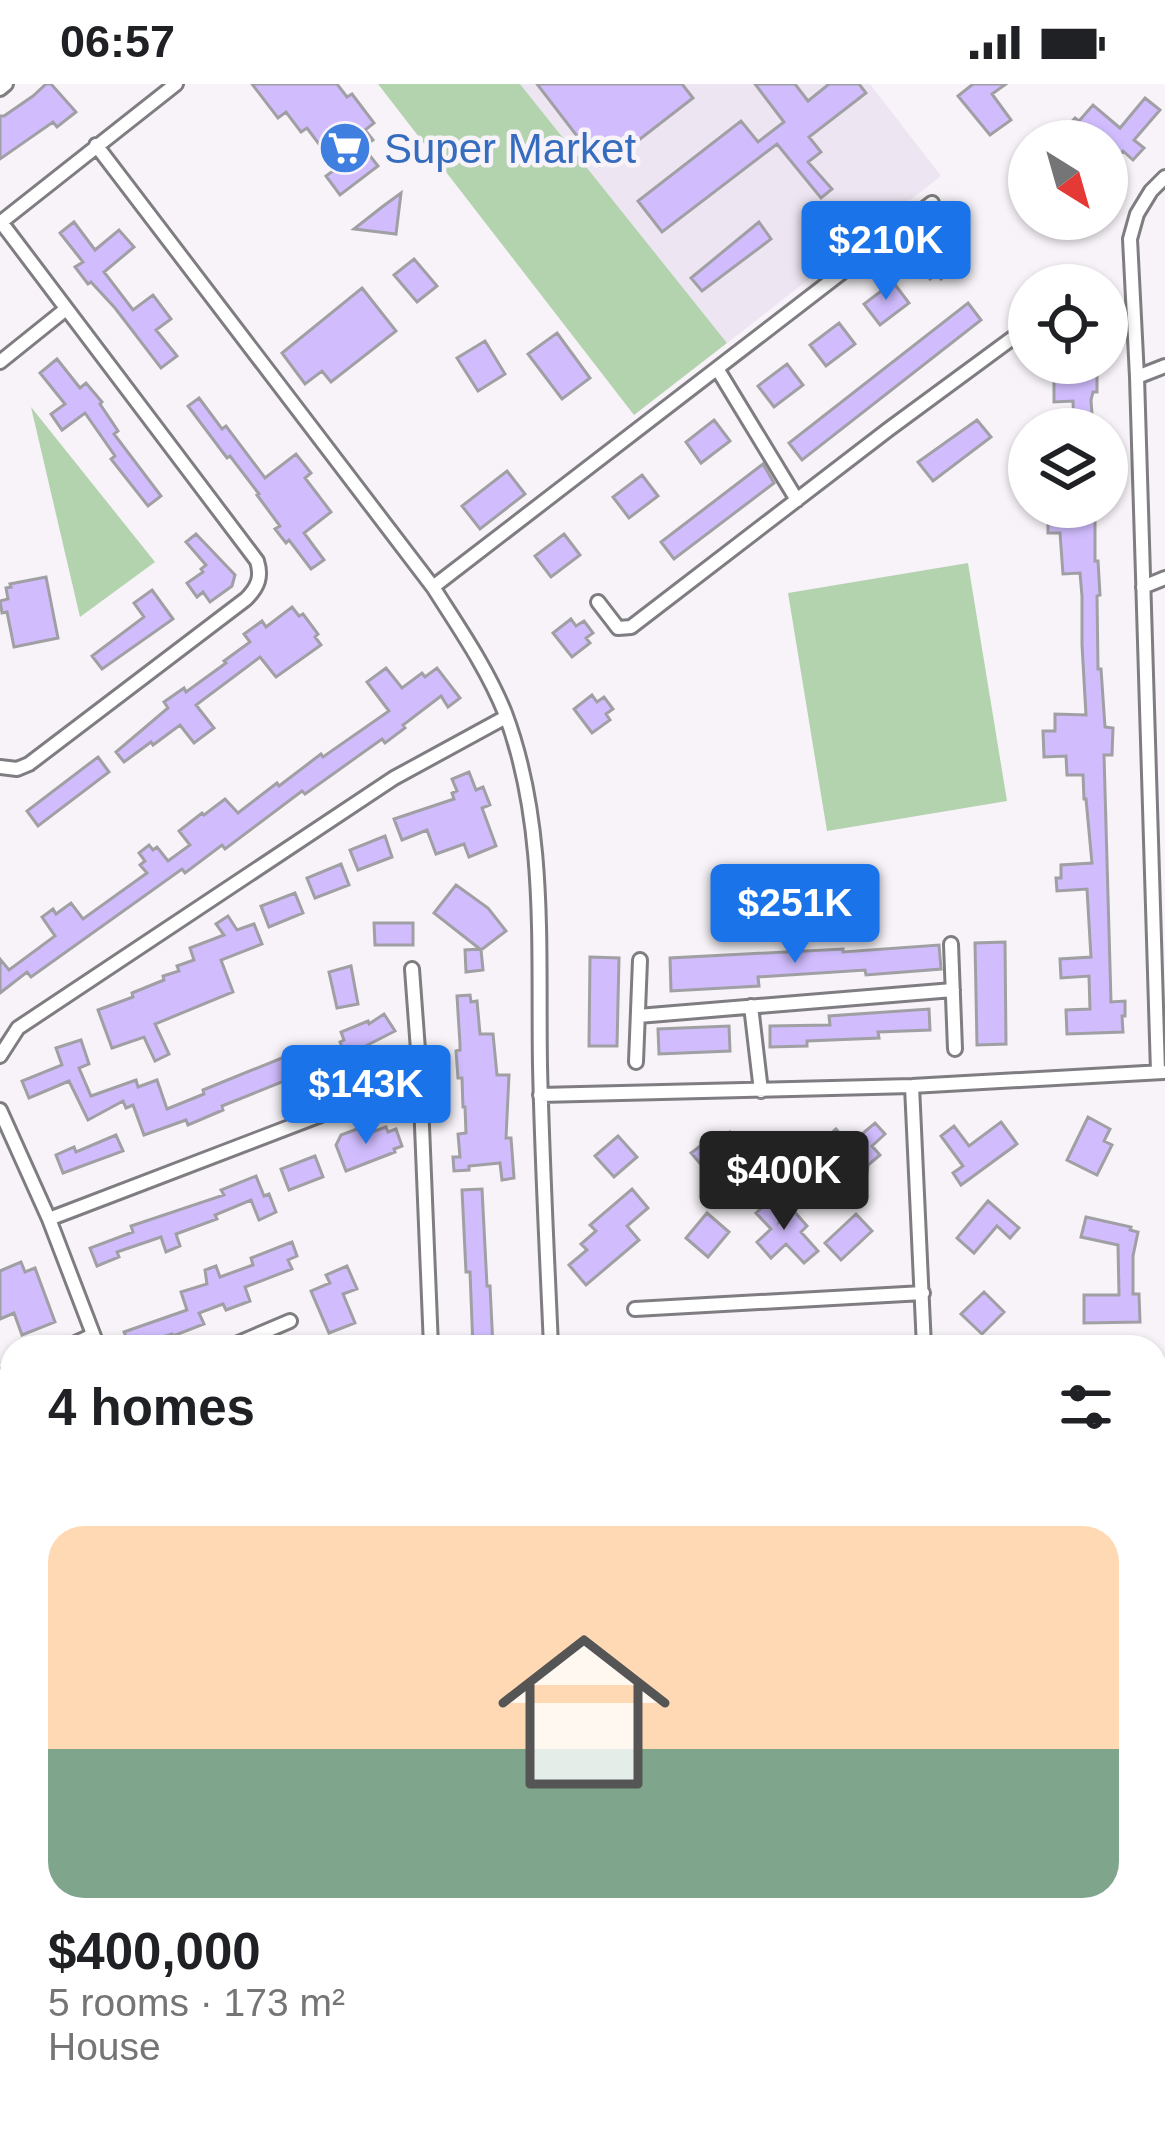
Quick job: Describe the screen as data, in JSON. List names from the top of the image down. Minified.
{"places":{"supermarket":["Super Market"]},"north":"bottom right","page":{"status":"06:57","price":["$210K","$251K","$143K","$400K"],"heading":"4 homes","list":[{"name":"$400,000","note":"5 rooms · 173 m² · House"}]}}
